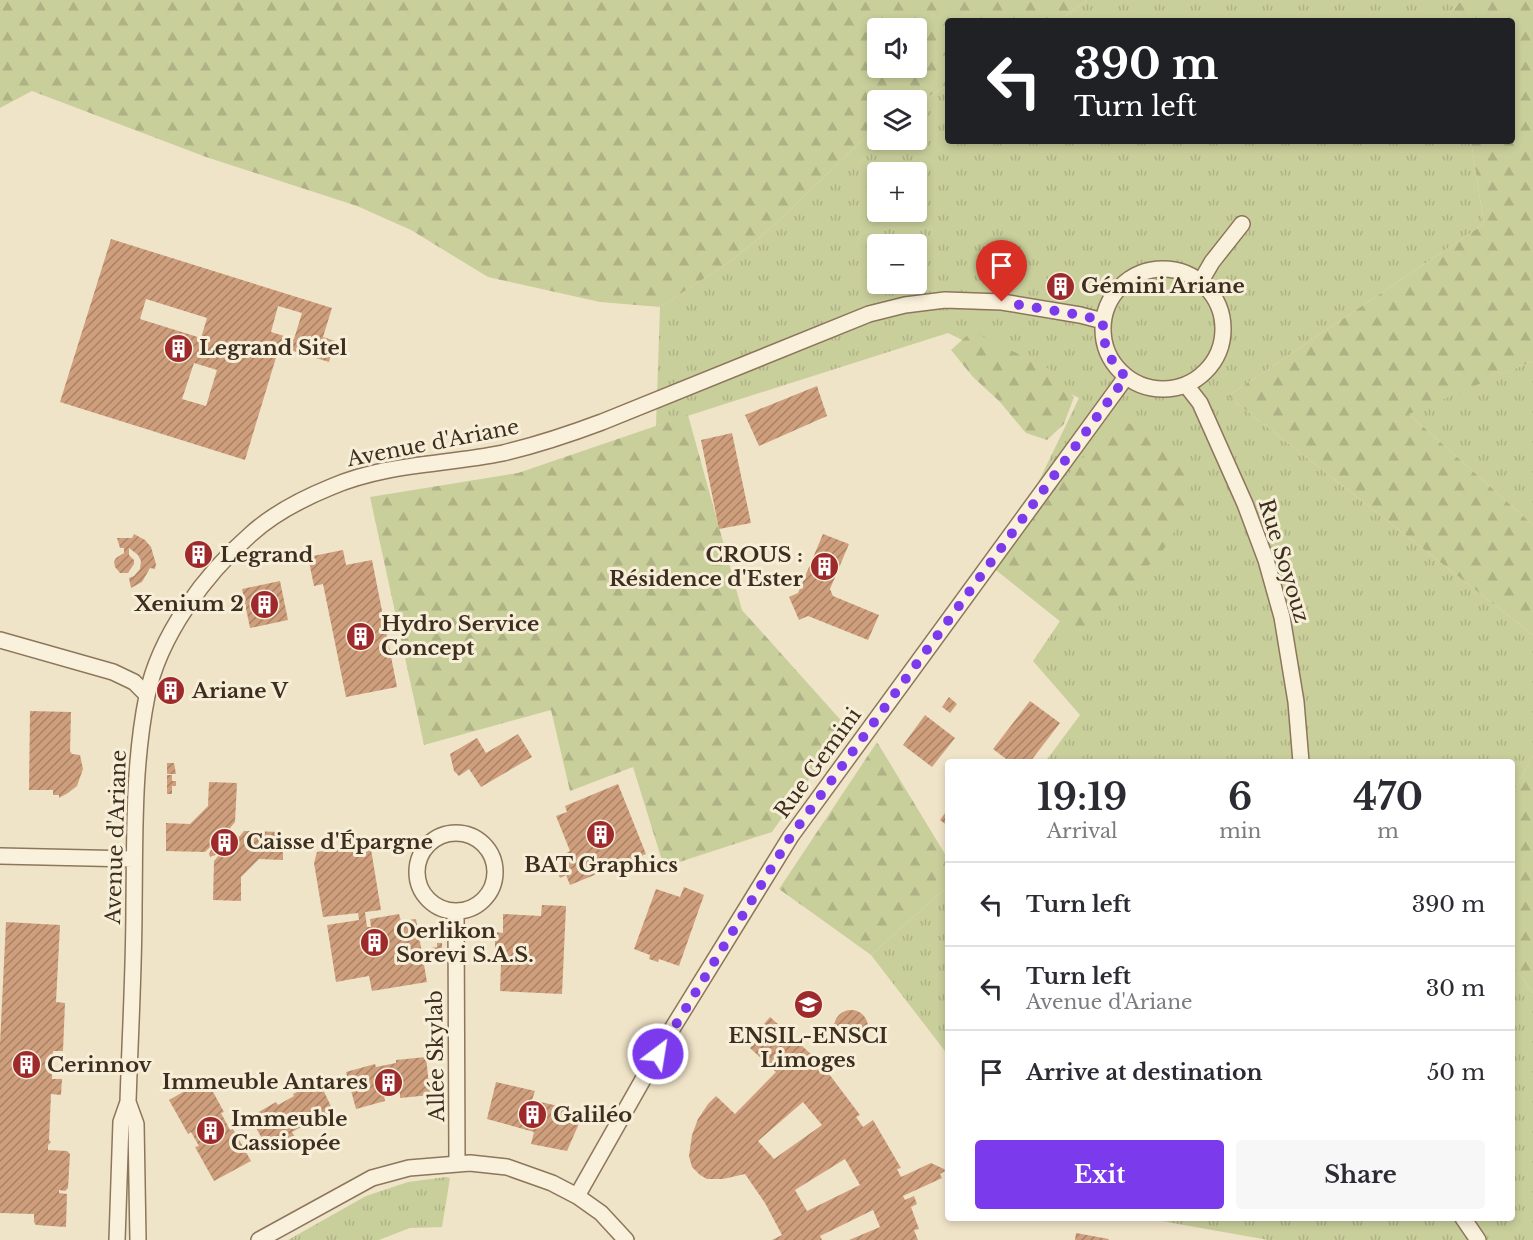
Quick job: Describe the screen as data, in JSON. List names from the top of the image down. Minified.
{"streets":{"street":["Avenue d'Ariane","Rue Soyouz","Rue Gemini","Allée Skylab"]},"crossings":[["Avenue d'Ariane","Rue Soyouz"],["Avenue d'Ariane","Rue Gemini"],["Rue Soyouz","Rue Gemini"]],"places":{"building":["Gémini Ariane","Legrand Sitel","Legrand","CROUS : Résidence d'Ester","Xenium 2","Hydro Service Concept","Ariane V","BAT Graphics","Caisse d'Épargne","Oerlikon Sorevi S.A.S.","Cerinnov","Immeuble Antares","Galiléo","Immeuble Cassiopée"],"school or university":["ENSIL-ENSCI Limoges"]},"page":{"map_buttons":["+","−"],"turn":["390 m","Turn left"],"eta":["19:19","Arrival","6","min","470","m"],"list":[{"name":"Turn left","value":"390 m"},{"name":"Turn left","note":"Avenue d'Ariane","value":"30 m"},{"name":"Arrive at destination","value":"50 m"}],"buttons":["Exit","Share"]}}
